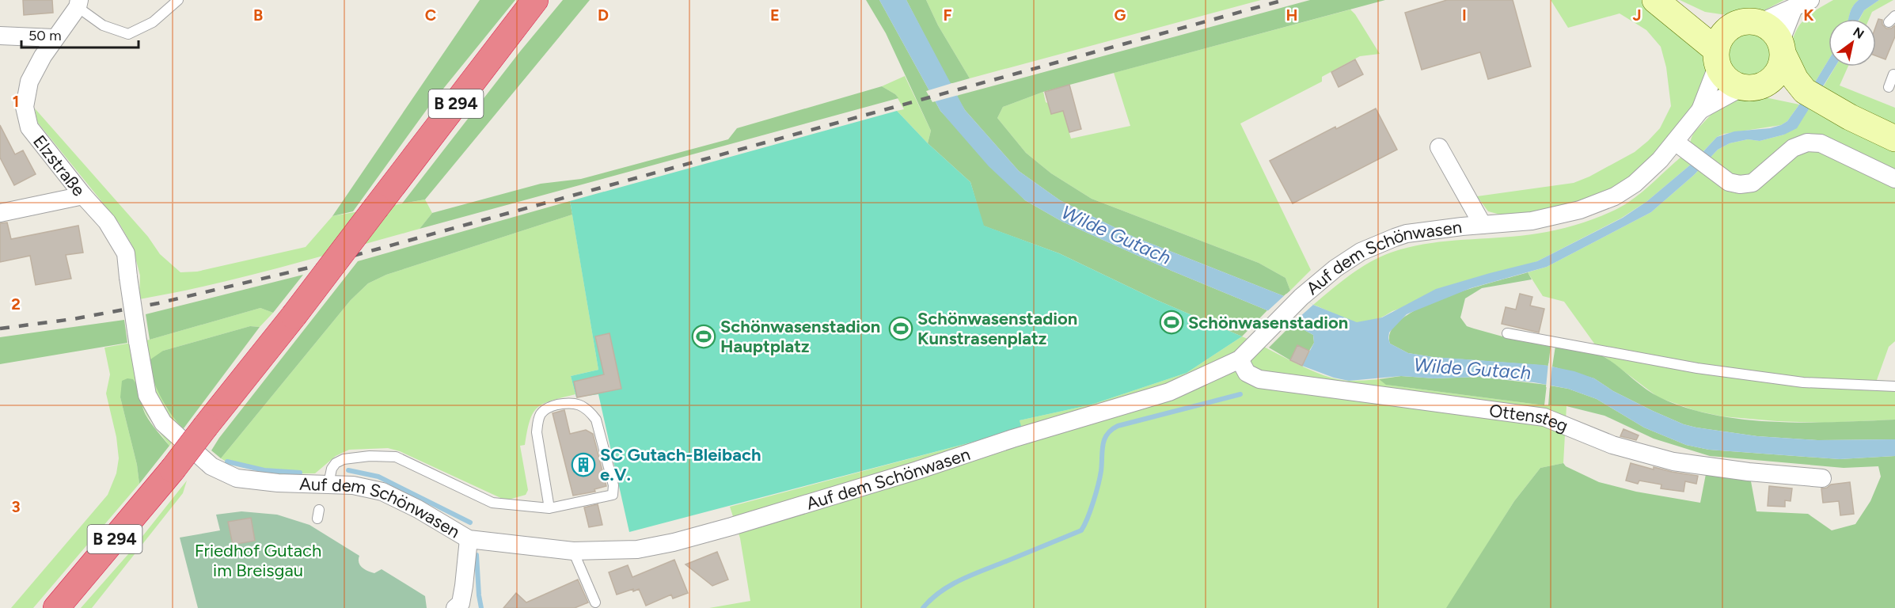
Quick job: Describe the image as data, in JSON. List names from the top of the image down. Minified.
{"streets":{"highway":["B 294"],"street":["Elzstraße","Auf dem Schönwasen","Ottensteg"]},"crossings":[["Elzstraße","Auf dem Schönwasen"],["Auf dem Schönwasen","Ottensteg"]],"water":["Wilde Gutach"],"parks":["Friedhof Gutach im Breisgau"],"places":{"sports":["Schönwasenstadion","Schönwasenstadion Kunstrasenplatz","Schönwasenstadion Hauptplatz"],"building":["SC Gutach-Bleibach e.V."]},"scale_bar":"50 m","north":"top right","grid":{"columns":["B","C","D","E","F","G","H","I","J","K"],"rows":["1","2","3"]}}
